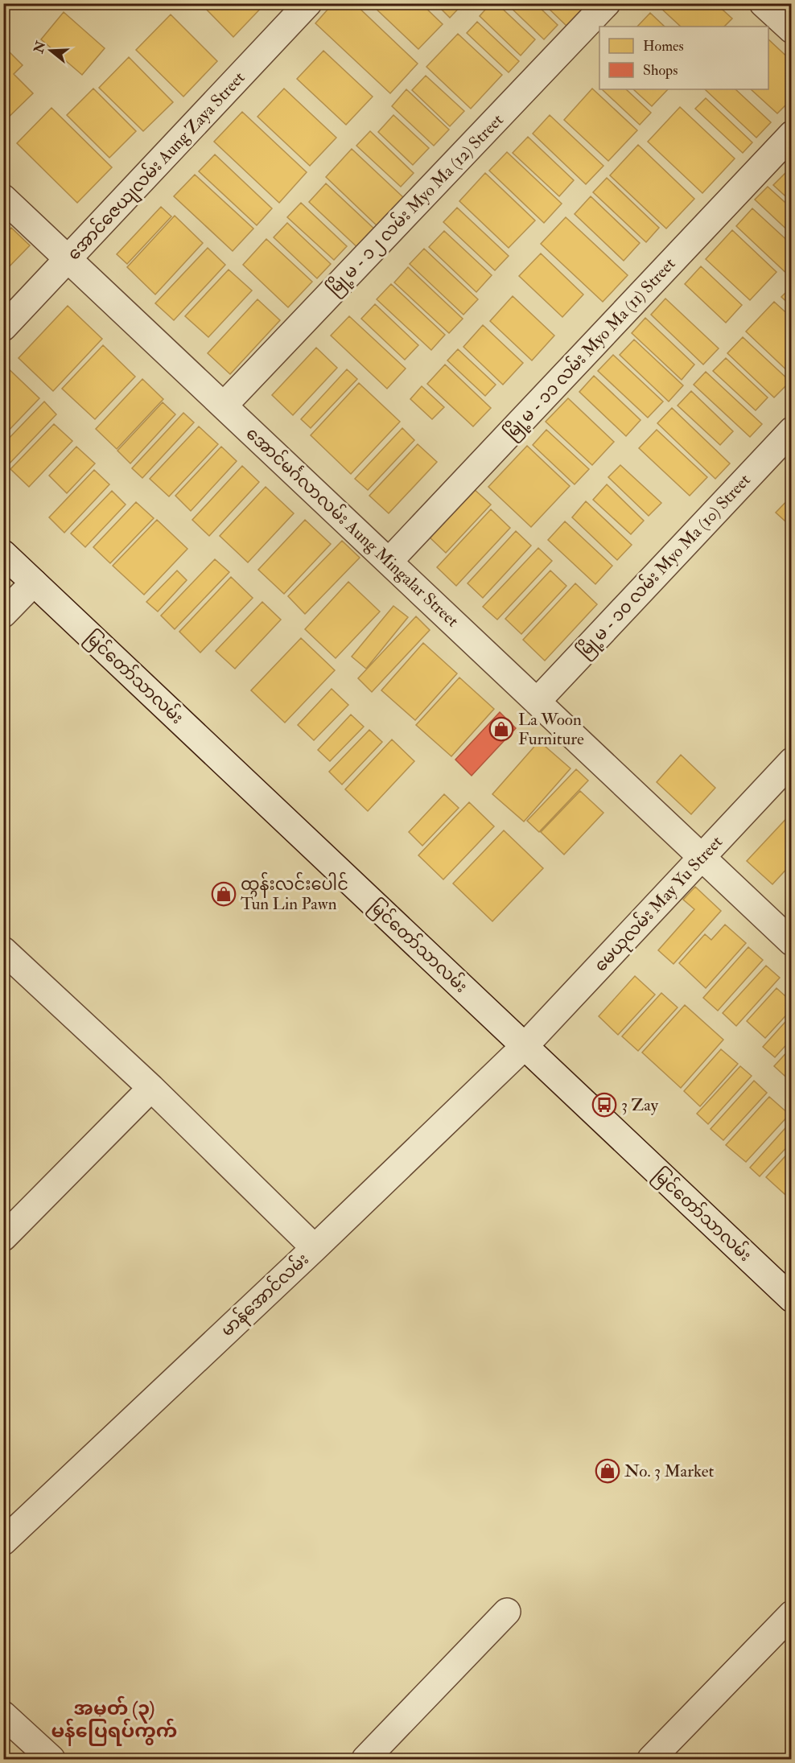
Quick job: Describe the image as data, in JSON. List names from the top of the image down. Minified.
{"streets":{"street":["အောင်ဇေယျလမ်း Aung Zaya Street","မြို့မ - ၁၂ လမ်း Myo Ma (12) Street","မြို့မ - ၁၁ လမ်း Myo Ma (11) Street","အောင်မင်္ဂလာလမ်း Aung Mingalar Street","မြို့မ - ၁၀ လမ်း Myo Ma (10) Street","မြင်တော်သာလမ်း","မေယုလမ်း May Yu Street","မာန်အောင်လမ်း"]},"crossings":[["အောင်ဇေယျလမ်း Aung Zaya Street","အောင်မင်္ဂလာလမ်း Aung Mingalar Street"],["မြို့မ - ၁၂ လမ်း Myo Ma (12) Street","အောင်မင်္ဂလာလမ်း Aung Mingalar Street"],["မြို့မ - ၁၁ လမ်း Myo Ma (11) Street","အောင်မင်္ဂလာလမ်း Aung Mingalar Street"],["အောင်မင်္ဂလာလမ်း Aung Mingalar Street","မြို့မ - ၁၀ လမ်း Myo Ma (10) Street"],["အောင်မင်္ဂလာလမ်း Aung Mingalar Street","မေယုလမ်း May Yu Street"],["မြင်တော်သာလမ်း","မေယုလမ်း May Yu Street"],["မြင်တော်သာလမ်း","မာန်အောင်လမ်း"],["မေယုလမ်း May Yu Street","မာန်အောင်လမ်း"]],"districts":["အမှတ် (၃) မန်ပြေရပ်ကွက်"],"places":{"shop":["La Woon Furniture","ထွန်းလင်းပေါင် Tun Lin Pawn","No. 3 Market"],"bus stop":["3 Zay"]},"legend":["Homes","Shops"],"north":"left"}
